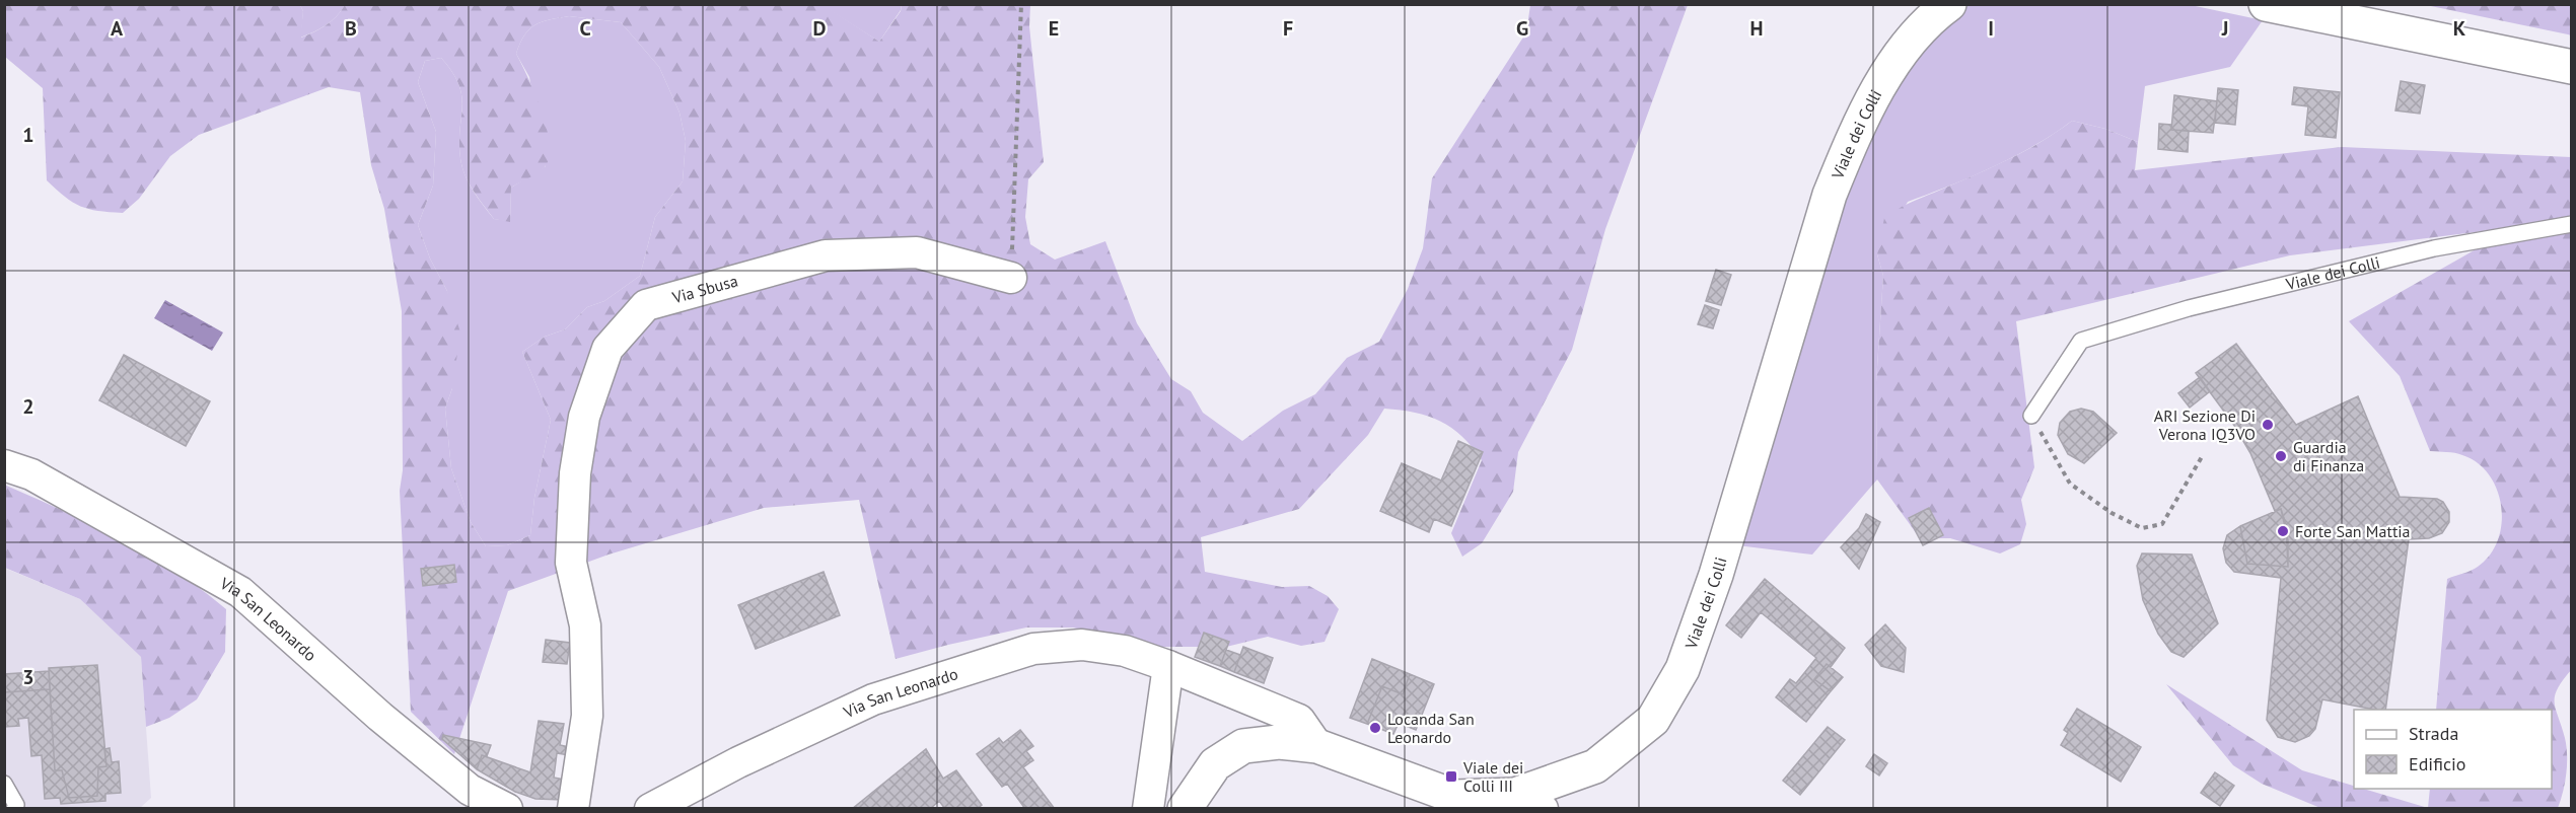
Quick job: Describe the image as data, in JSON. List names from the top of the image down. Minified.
{"streets":{"street":["Viale dei Colli","Via Sbusa","Via San Leonardo"]},"crossings":[["Viale dei Colli","Via San Leonardo"]],"places":{"other":["ARI Sezione Di Verona IQ3VO","Guardia di Finanza","Forte San Mattia","Locanda San Leonardo"],"transit":["Viale dei Colli III"]},"legend":["Strada","Edificio"],"grid":{"columns":["A","B","C","D","E","F","G","H","I","J","K"],"rows":["1","2","3"]}}
